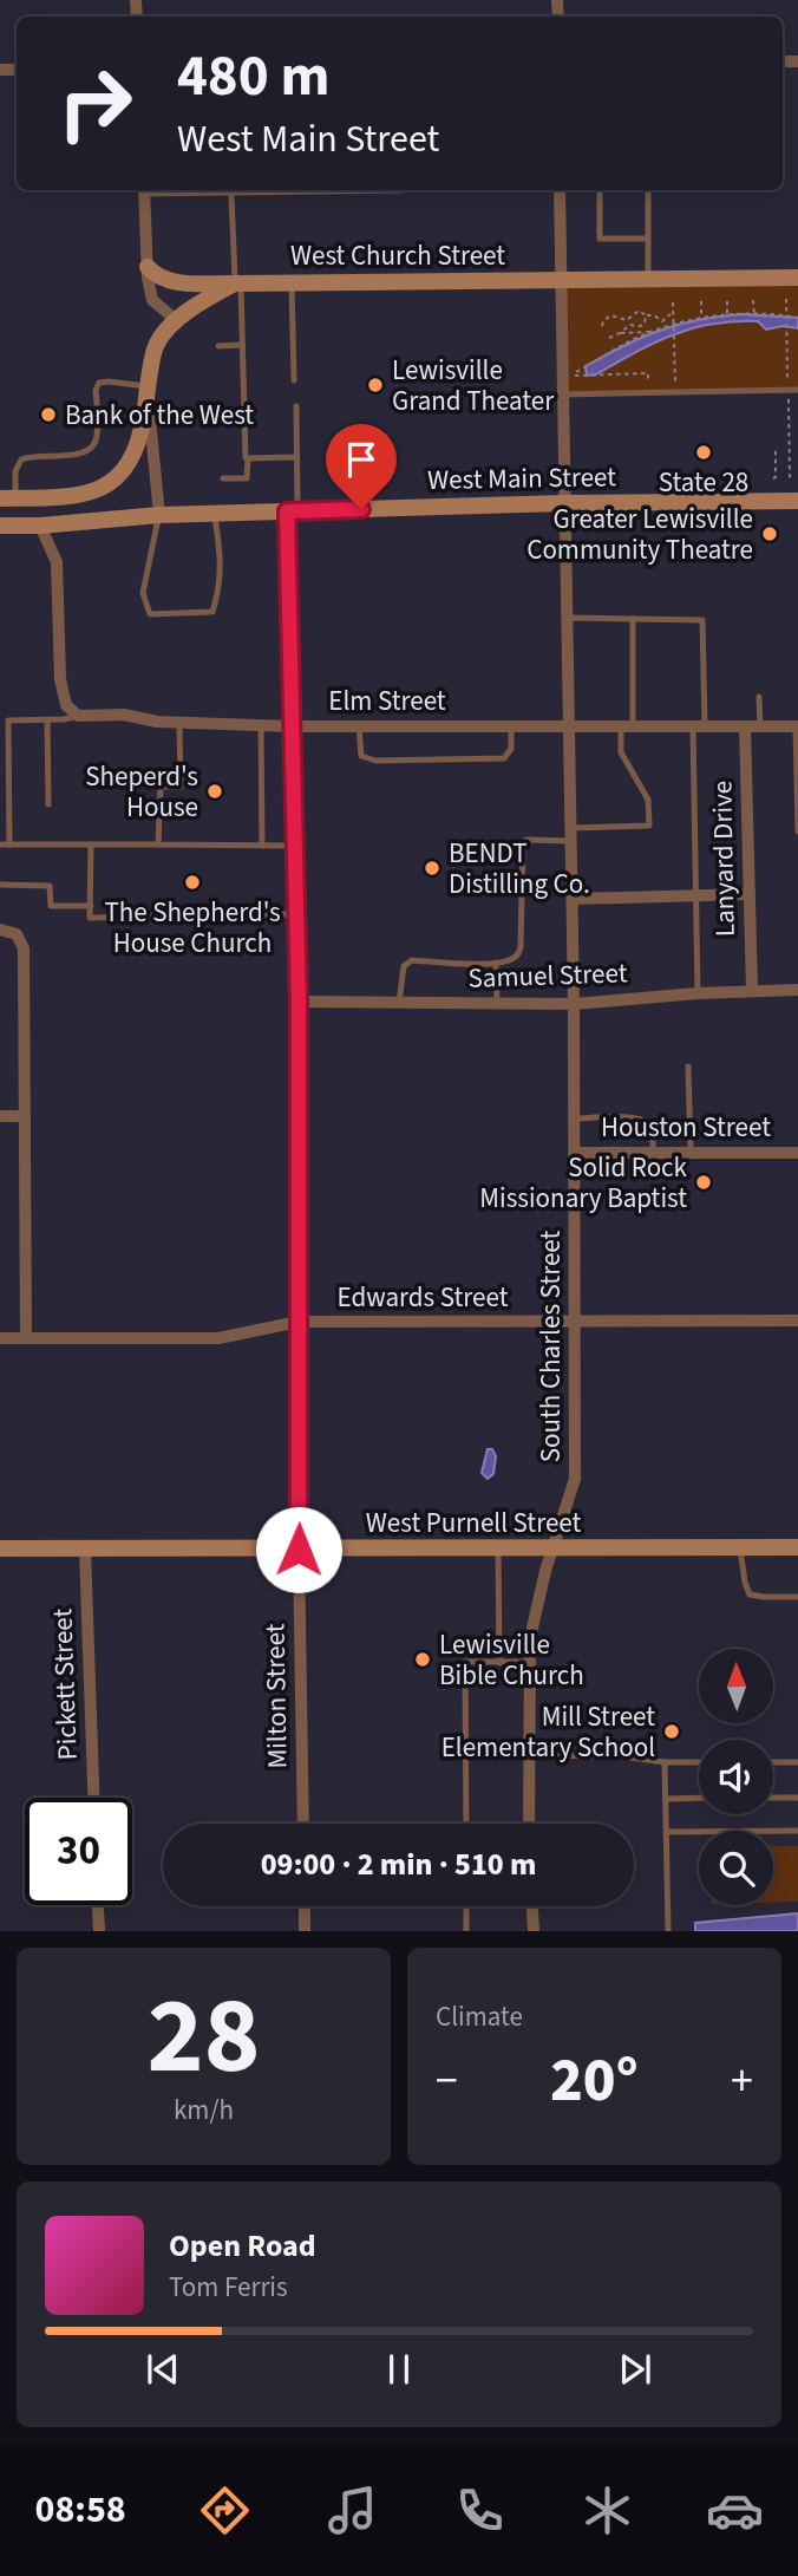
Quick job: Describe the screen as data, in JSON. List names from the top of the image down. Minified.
{"streets":{"main road":["West Church Street","West Main Street","West Purnell Street"],"street":["Elm Street","Lanyard Drive","Samuel Street","Houston Street","Edwards Street","South Charles Street","Pickett Street","Milton Street"]},"crossings":[["West Church Street","South Charles Street"],["West Main Street","South Charles Street"],["West Main Street","Milton Street"],["Elm Street","Lanyard Drive"],["Elm Street","South Charles Street"],["Elm Street","Milton Street"],["Lanyard Drive","Samuel Street"],["Samuel Street","South Charles Street"],["Samuel Street","Milton Street"],["Houston Street","South Charles Street"],["Edwards Street","South Charles Street"],["Edwards Street","Milton Street"],["South Charles Street","West Purnell Street"],["West Purnell Street","Pickett Street"],["West Purnell Street","Milton Street"]],"places":["Lewisville Grand Theater","Bank of the West","State 28","Greater Lewisville Community Theatre","Sheperd's House","BENDT Distilling Co.","The Shepherd's House Church","Solid Rock Missionary Baptist","Lewisville Bible Church","Mill Street Elementary School"],"north":"top","page":{"turn":["480 m","West Main Street"],"limit":"30","trip":"09:00 · 2 min · 510 m","tile":[["28","km/h"],"Climate"],"heat":["−","20°","+"],"song":["Open Road","Tom Ferris"],"tabs":"08:58"}}
